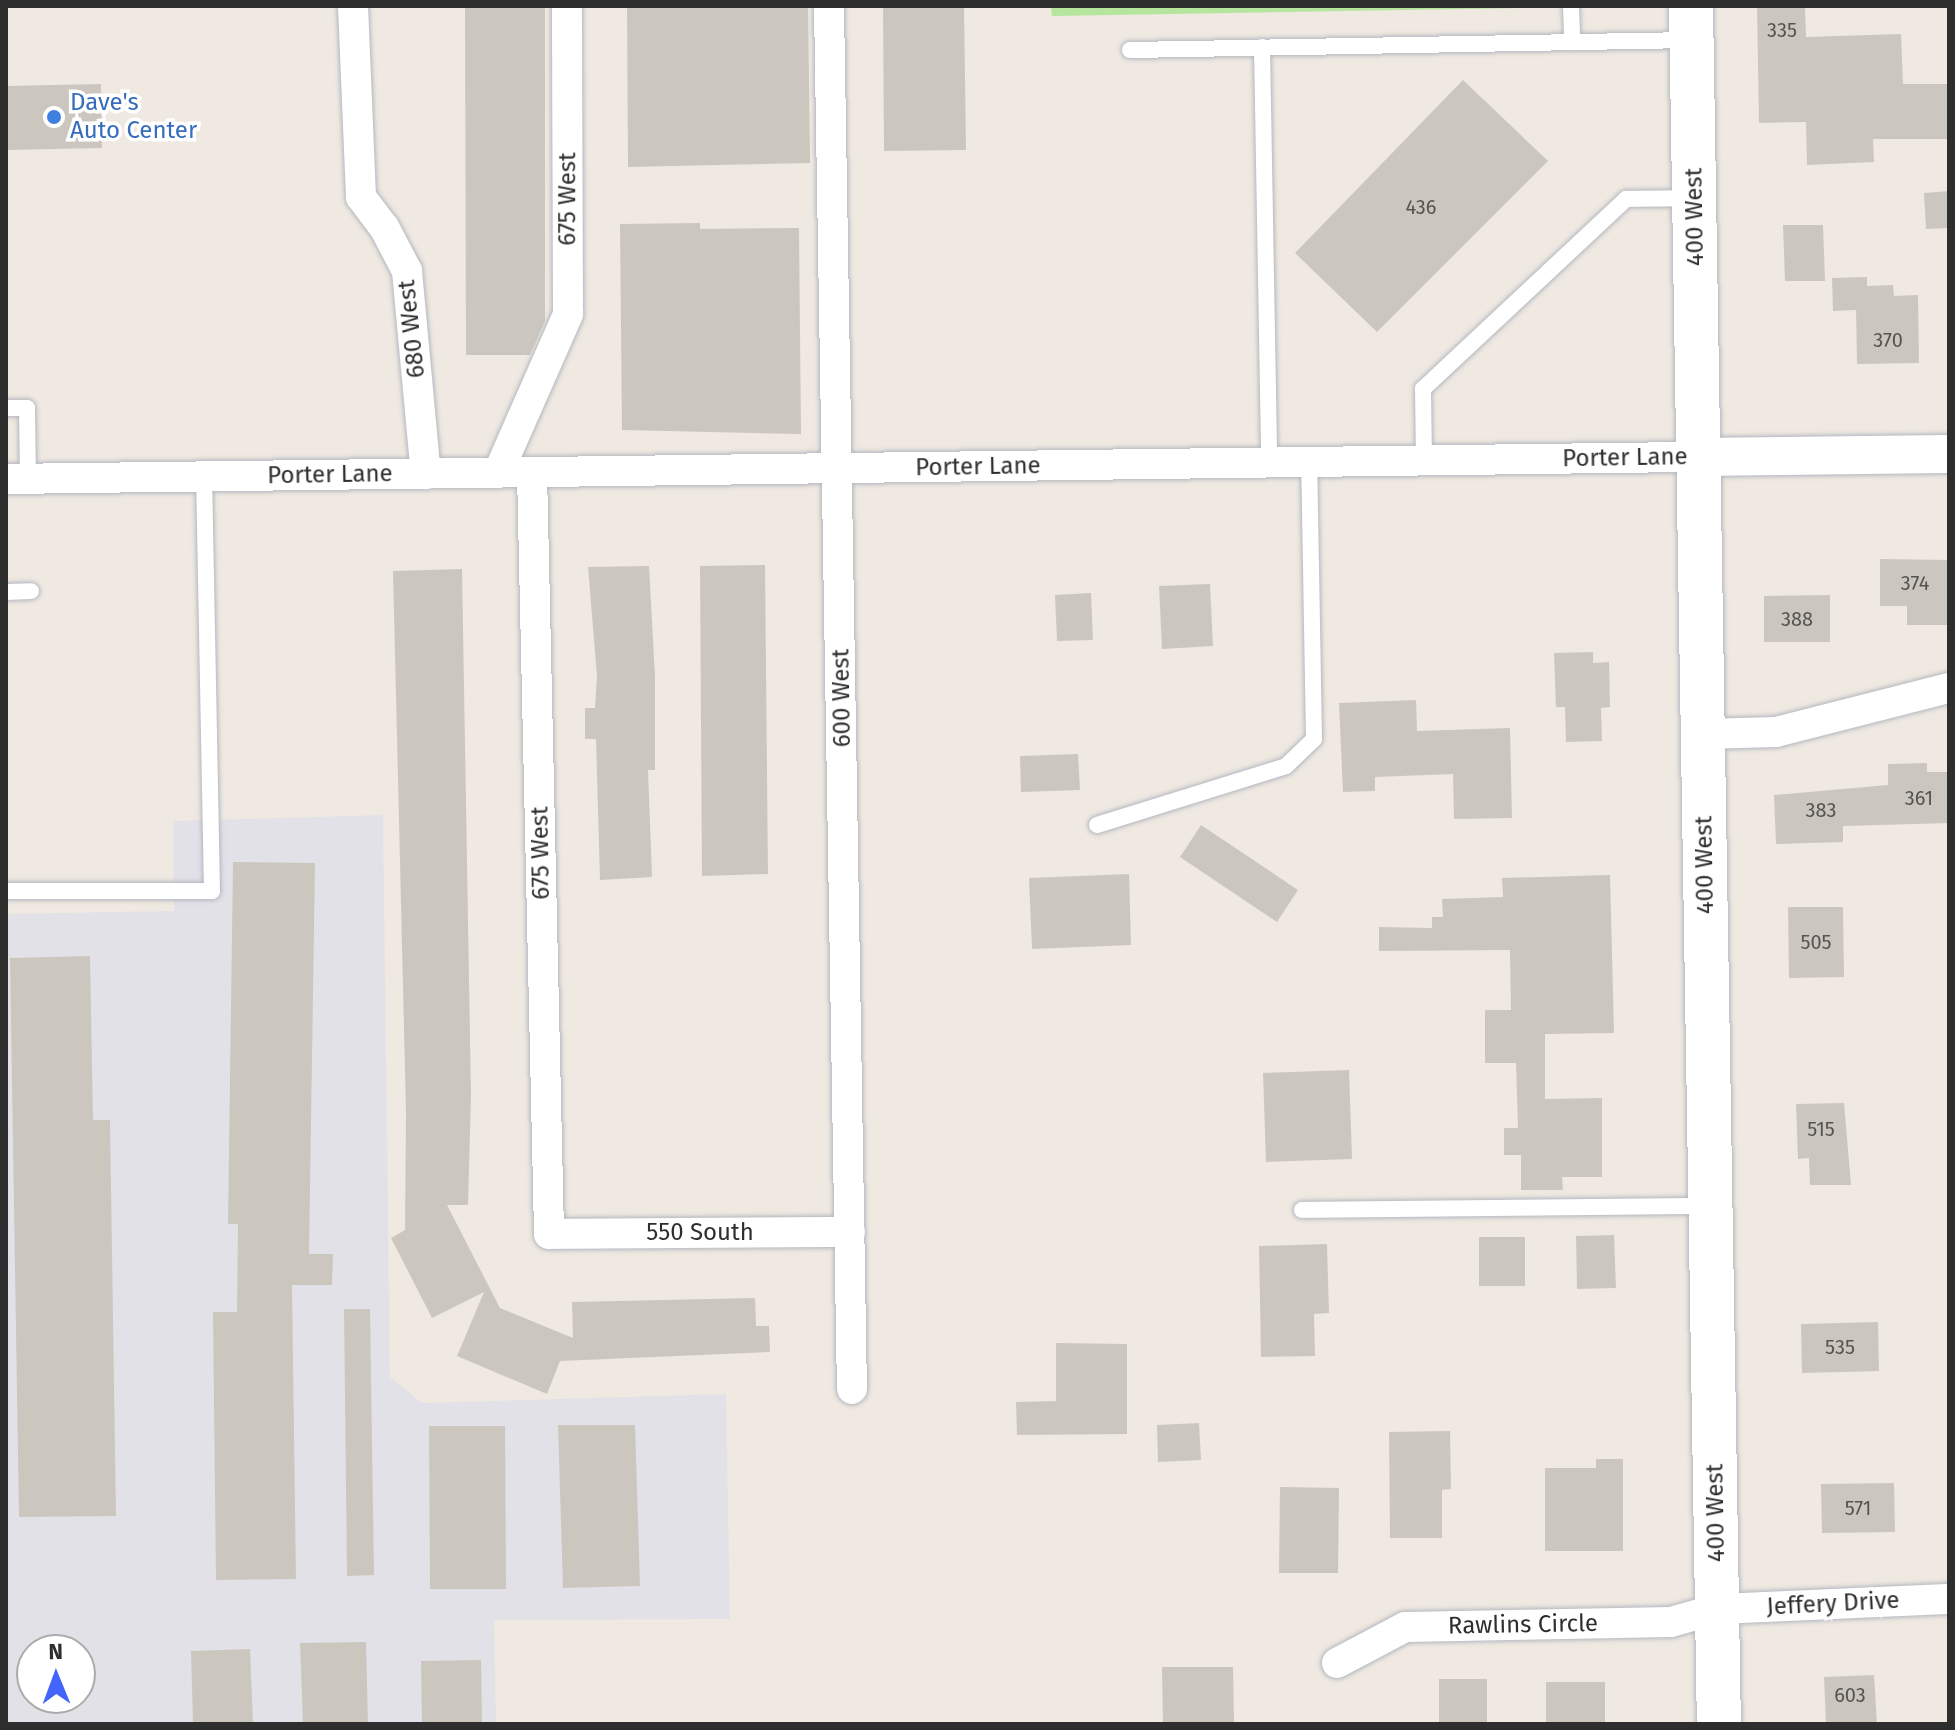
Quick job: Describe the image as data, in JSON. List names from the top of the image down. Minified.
{"streets":{"main road":["400 West"],"street":["675 West","680 West","Porter Lane","600 West","550 South","Jeffery Drive","Rawlins Circle"]},"crossings":[["675 West","Porter Lane"],["675 West","550 South"],["400 West","Porter Lane"],["400 West","Jeffery Drive"],["400 West","Rawlins Circle"],["680 West","Porter Lane"],["Porter Lane","600 West"],["600 West","550 South"],["Jeffery Drive","Rawlins Circle"]],"places":["Dave's Auto Center"],"house_numbers":["335","436","370","374","388","361","383","505","515","535","571","603"],"north":"top"}
